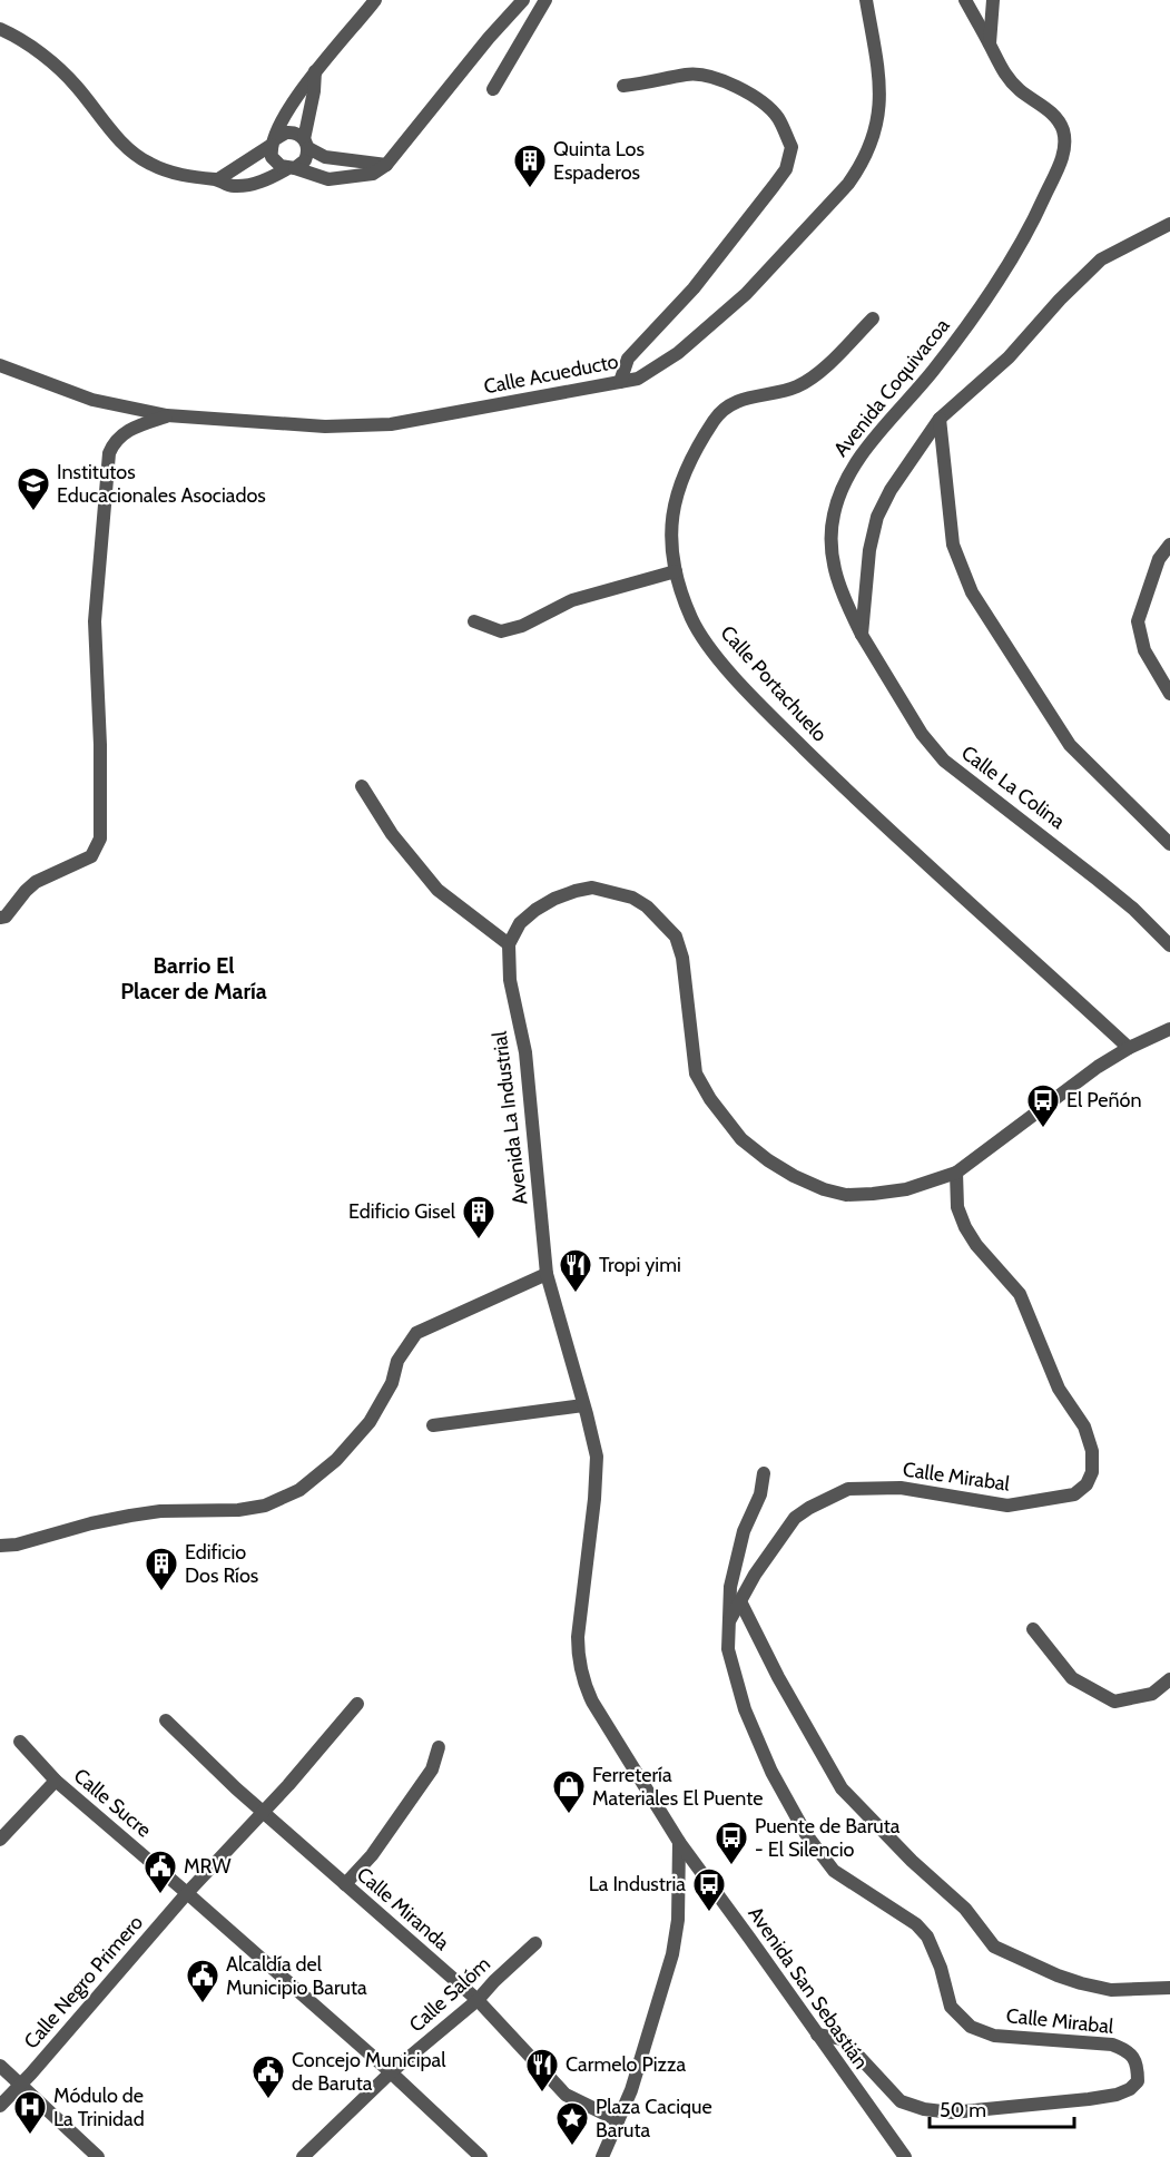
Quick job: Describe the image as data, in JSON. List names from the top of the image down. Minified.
{"streets":{"street":["Calle Acueducto","Avenida Coquivacoa","Calle Portachuelo","Calle La Colina","Avenida La Industrial","Calle Mirabal","Calle Sucre","Calle Miranda","Calle Negro Primero","Avenida San Sebastián","Calle Salóm"]},"crossings":[["Avenida Coquivacoa","Calle La Colina"],["Avenida La Industrial","Avenida San Sebastián"],["Calle Mirabal","Avenida San Sebastián"],["Calle Sucre","Calle Negro Primero"],["Calle Sucre","Calle Salóm"],["Calle Miranda","Calle Negro Primero"],["Calle Miranda","Calle Salóm"]],"districts":["Barrio El Placer de María"],"places":{"building":["Quinta Los Espaderos","Edificio Gisel","Edificio Dos Ríos"],"school or university":["Institutos Educacionales Asociados"],"bus stop":["El Peñón","Puente de Baruta - El Silencio","La Industria"],"restaurant":["Tropi yimi","Carmelo Pizza"],"shop":["Ferretería Materiales El Puente"],"public building":["MRW","Alcaldía del Municipio Baruta","Concejo Municipal de Baruta"],"hospital":["Módulo de La Trinidad"],"place":["Plaza Cacique Baruta"]},"scale_bar":"50 m"}
